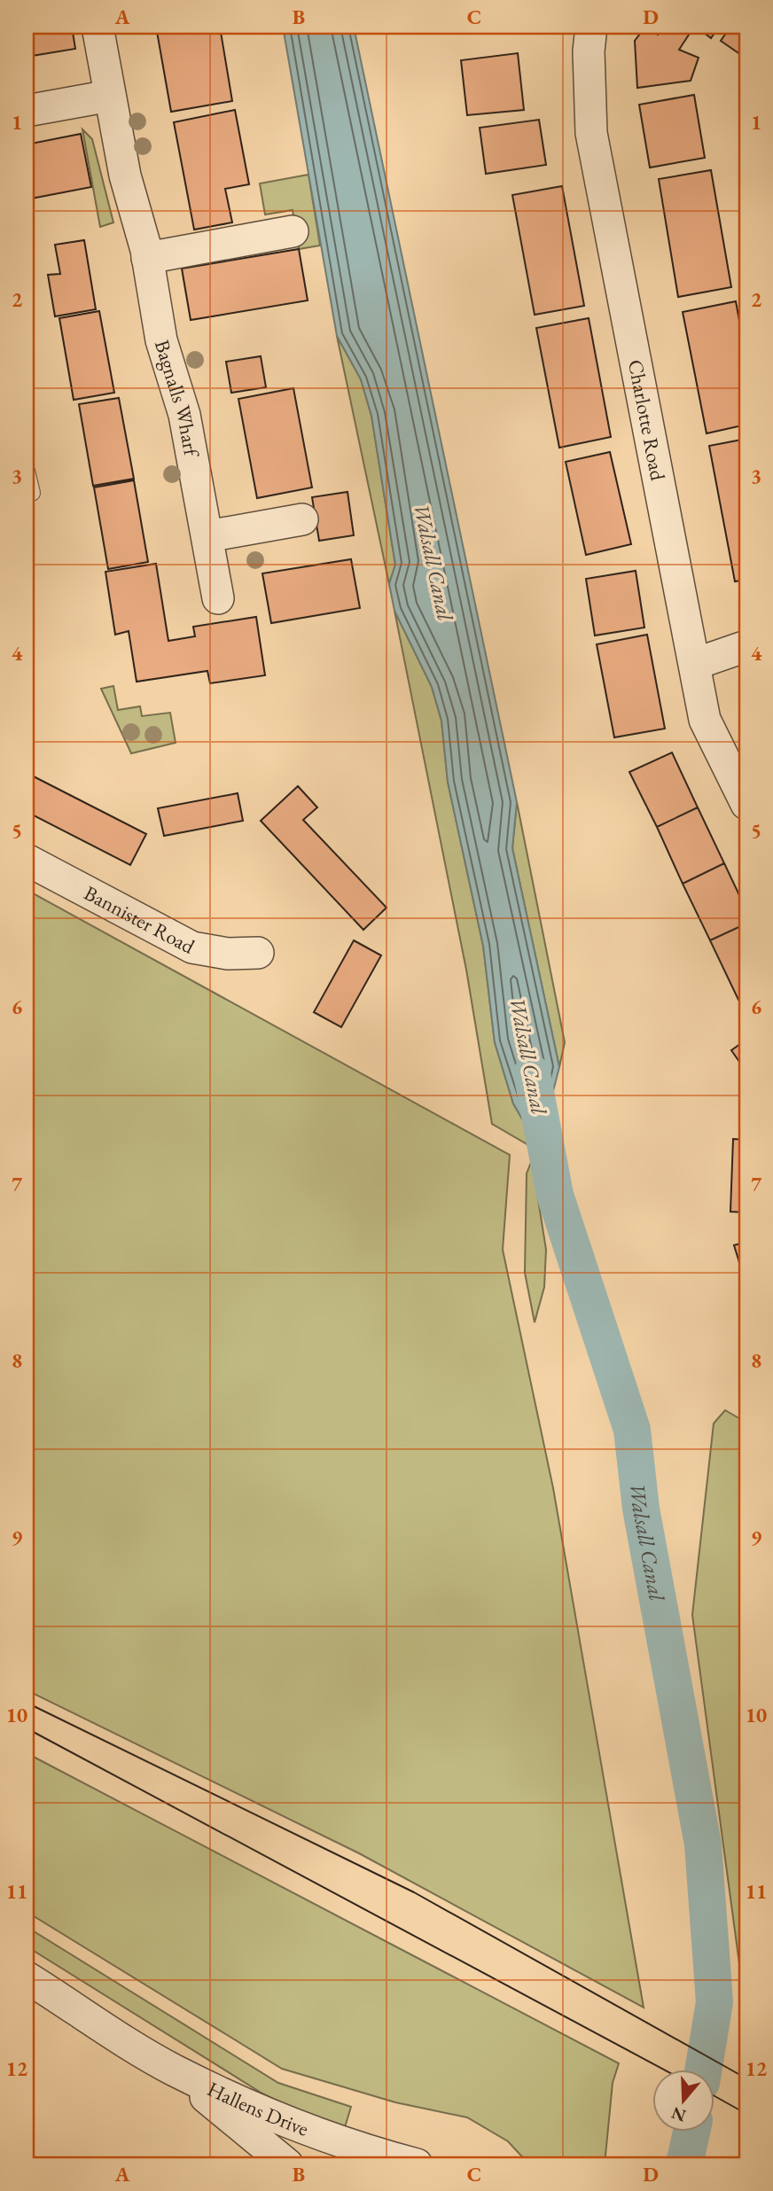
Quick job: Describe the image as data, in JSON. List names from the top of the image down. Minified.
{"streets":{"street":["Bagnalls Wharf","Charlotte Road","Bannister Road","Hallens Drive"]},"water":["Walsall Canal"],"north":"bottom","grid":{"columns":["A","B","C","D"],"rows":["1","2","3","4","5","6","7","8","9","10","11","12"]}}
